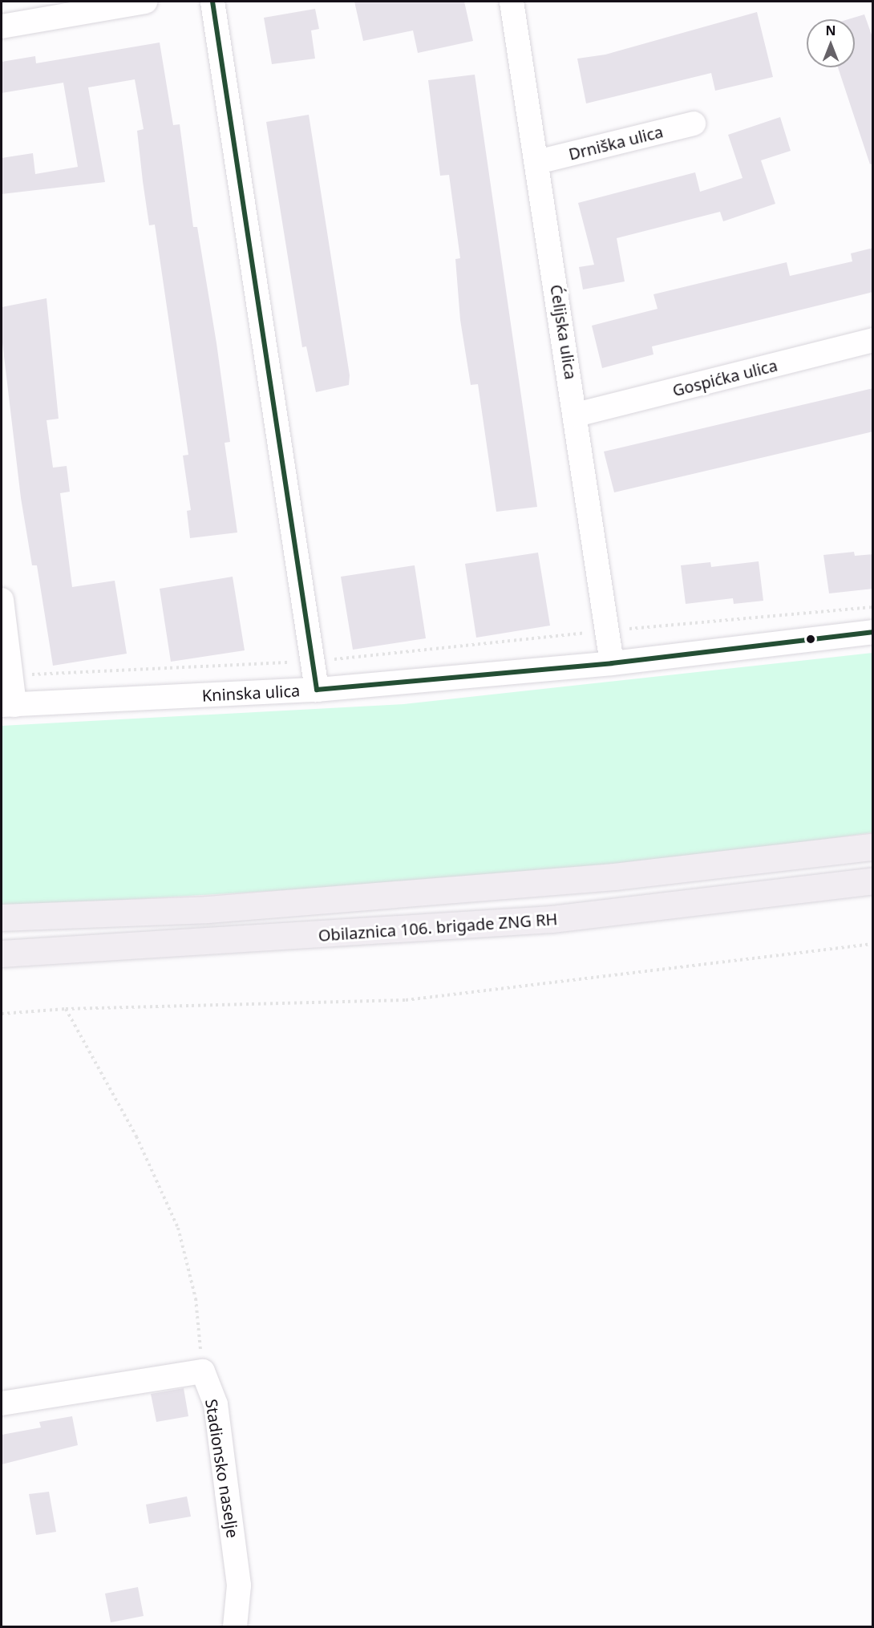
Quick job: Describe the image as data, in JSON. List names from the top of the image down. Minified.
{"streets":{"highway":["Obilaznica 106. brigade ZNG RH"],"street":["Drniška ulica","Ćelijska ulica","Gospićka ulica","Kninska ulica","Stadionsko naselje"]},"crossings":[["Drniška ulica","Ćelijska ulica"],["Ćelijska ulica","Gospićka ulica"],["Ćelijska ulica","Kninska ulica"]],"north":"top"}
